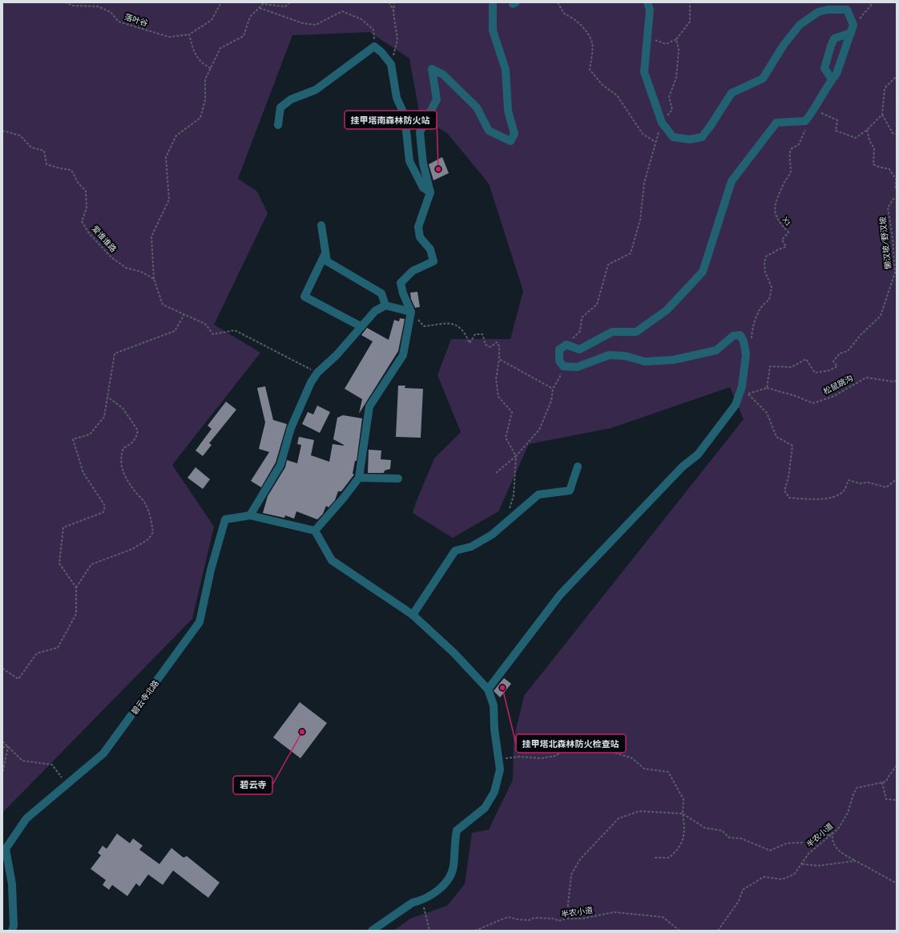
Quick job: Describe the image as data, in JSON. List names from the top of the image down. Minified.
{"streets":{"street":["碧云寺北路"],"path":["落叶谷","X1","爱谁谁路","懒汉坡/野汉坡","松鼠跳沟","半农小道"]},"crossings":[["懒汉坡/野汉坡","松鼠跳沟"]],"places":["挂甲塔南森林防火站","挂甲塔北森林防火检查站","碧云寺"]}
